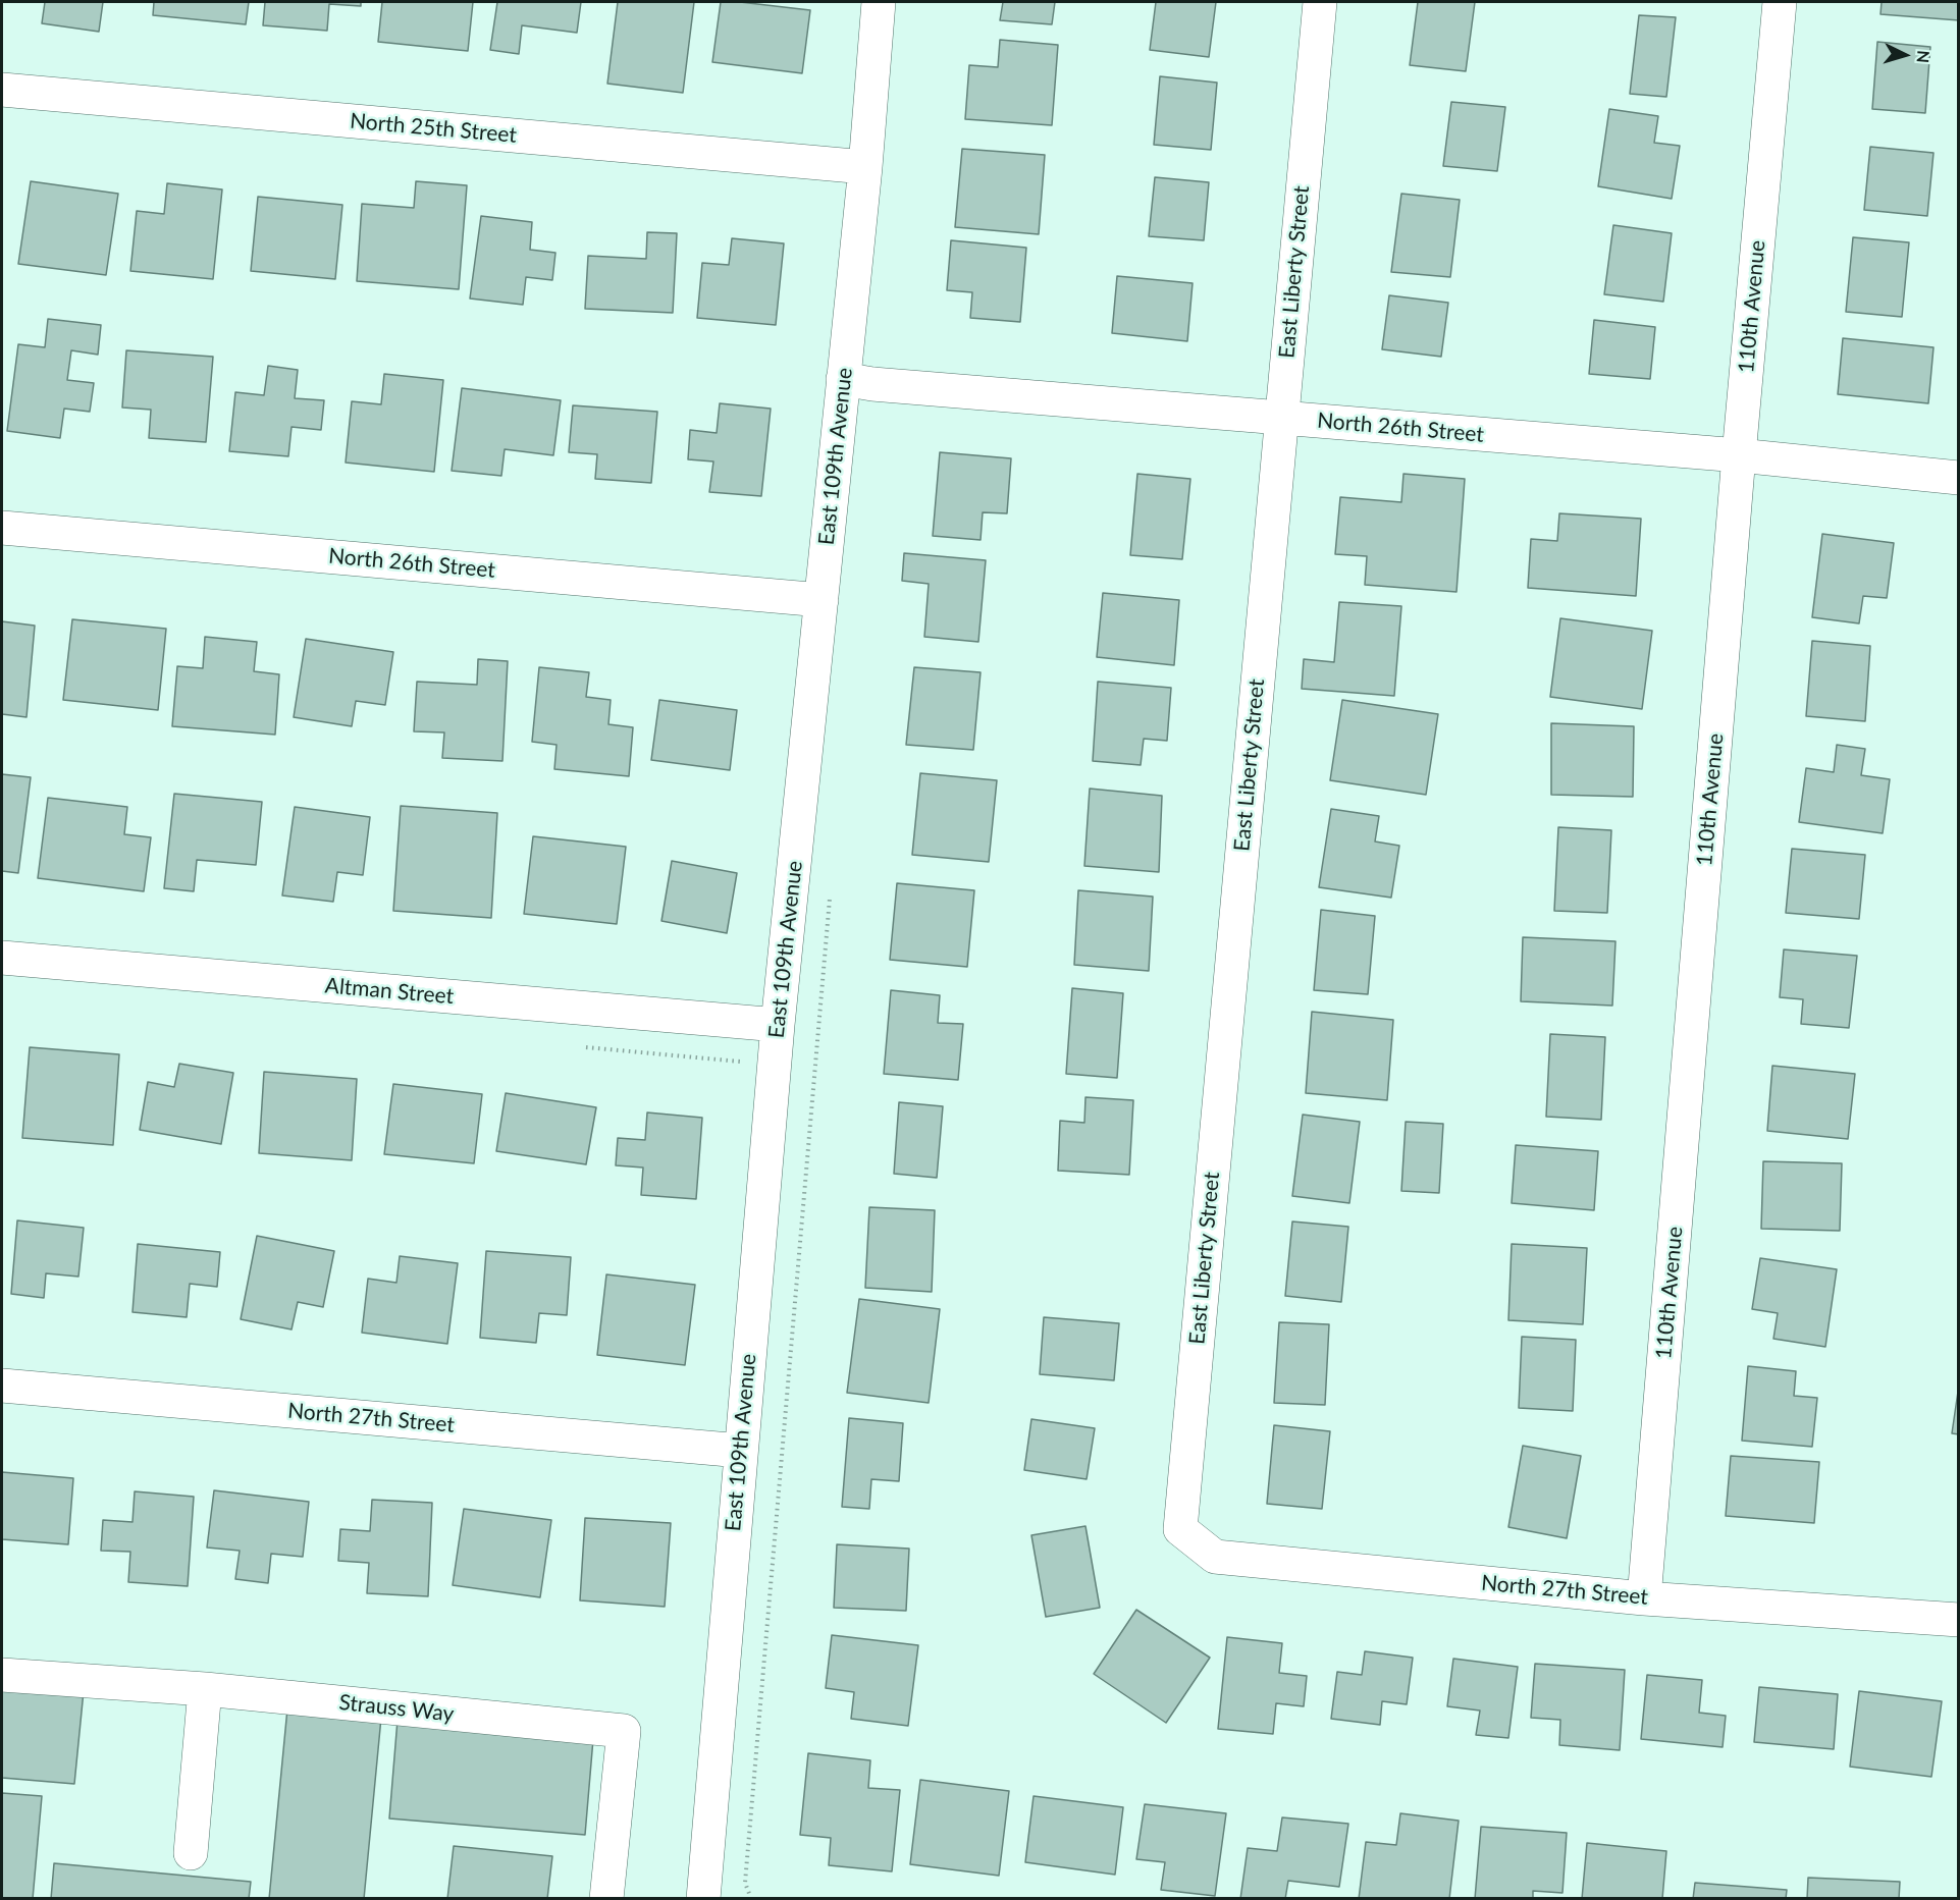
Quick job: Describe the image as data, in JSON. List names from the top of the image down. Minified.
{"streets":{"street":["North 25th Street","East Liberty Street","110th Avenue","North 26th Street","East 109th Avenue","Altman Street","North 27th Street","Strauss Way"]},"crossings":[["North 25th Street","East 109th Avenue"],["East Liberty Street","North 26th Street"],["East Liberty Street","North 27th Street"],["110th Avenue","North 26th Street"],["110th Avenue","North 27th Street"],["North 26th Street","East 109th Avenue"],["East 109th Avenue","Altman Street"],["East 109th Avenue","North 27th Street"]],"north":"right"}
